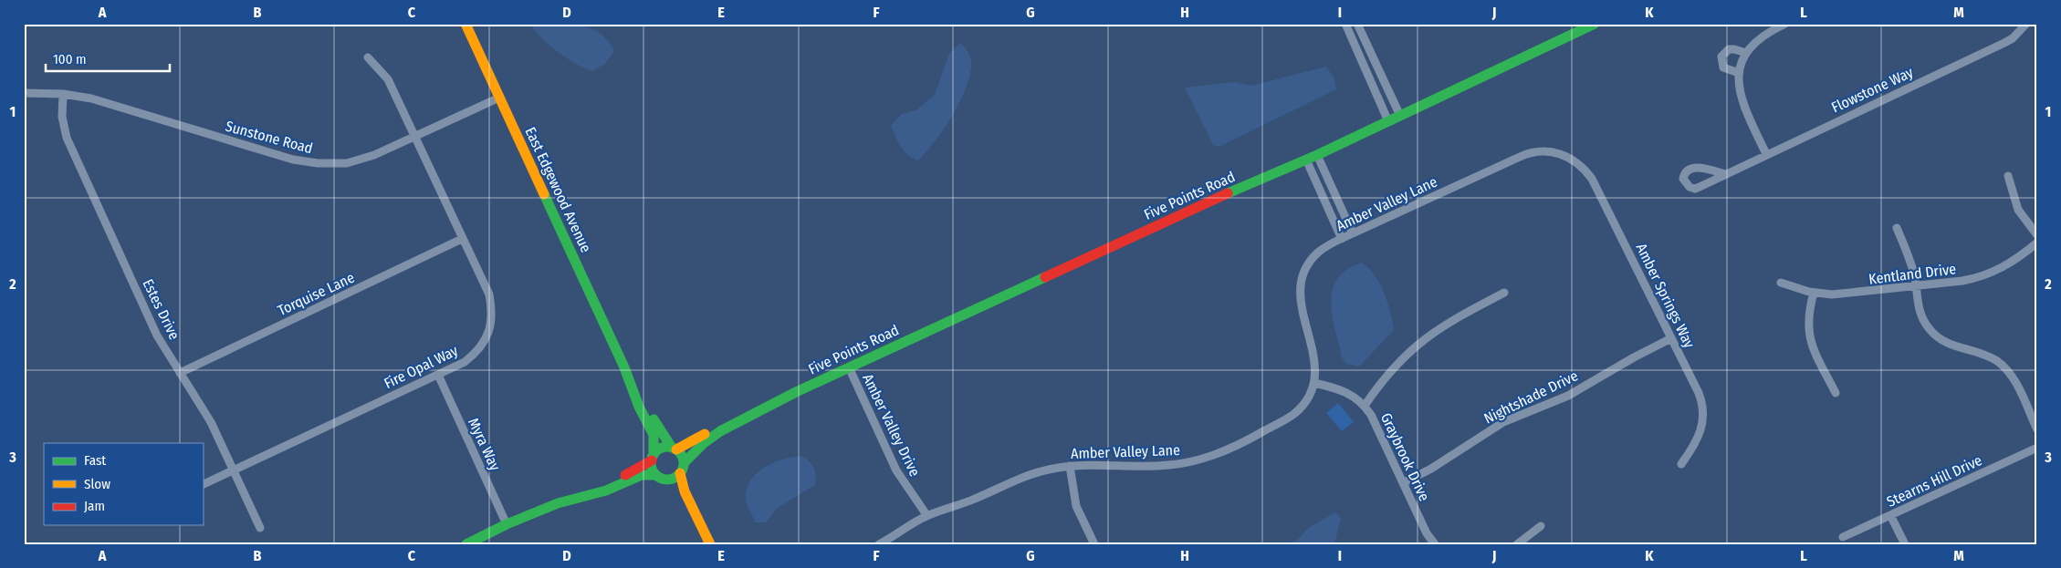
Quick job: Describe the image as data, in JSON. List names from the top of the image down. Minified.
{"streets":{"street":["Flowstone Way","Sunstone Road","East Edgewood Avenue","Five Points Road","Amber Valley Lane","Kentland Drive","Torquise Lane","Amber Springs Way","Estes Drive","Fire Opal Way","Nightshade Drive","Amber Valley Drive","Myra Way","Graybrook Drive","Stearns Hill Drive"]},"crossings":[["Sunstone Road","East Edgewood Avenue"],["Sunstone Road","Estes Drive"],["Sunstone Road","Fire Opal Way"],["Five Points Road","Amber Valley Drive"],["Amber Valley Lane","Amber Springs Way"],["Amber Valley Lane","Amber Valley Drive"],["Amber Valley Lane","Graybrook Drive"],["Torquise Lane","Estes Drive"],["Torquise Lane","Fire Opal Way"],["Amber Springs Way","Nightshade Drive"],["Estes Drive","Fire Opal Way"],["Fire Opal Way","Myra Way"],["Nightshade Drive","Graybrook Drive"]],"legend":["Fast","Slow","Jam"],"scale_bar":"100 m","grid":{"columns":["A","B","C","D","E","F","G","H","I","J","K","L","M"],"rows":["1","2","3"]}}
